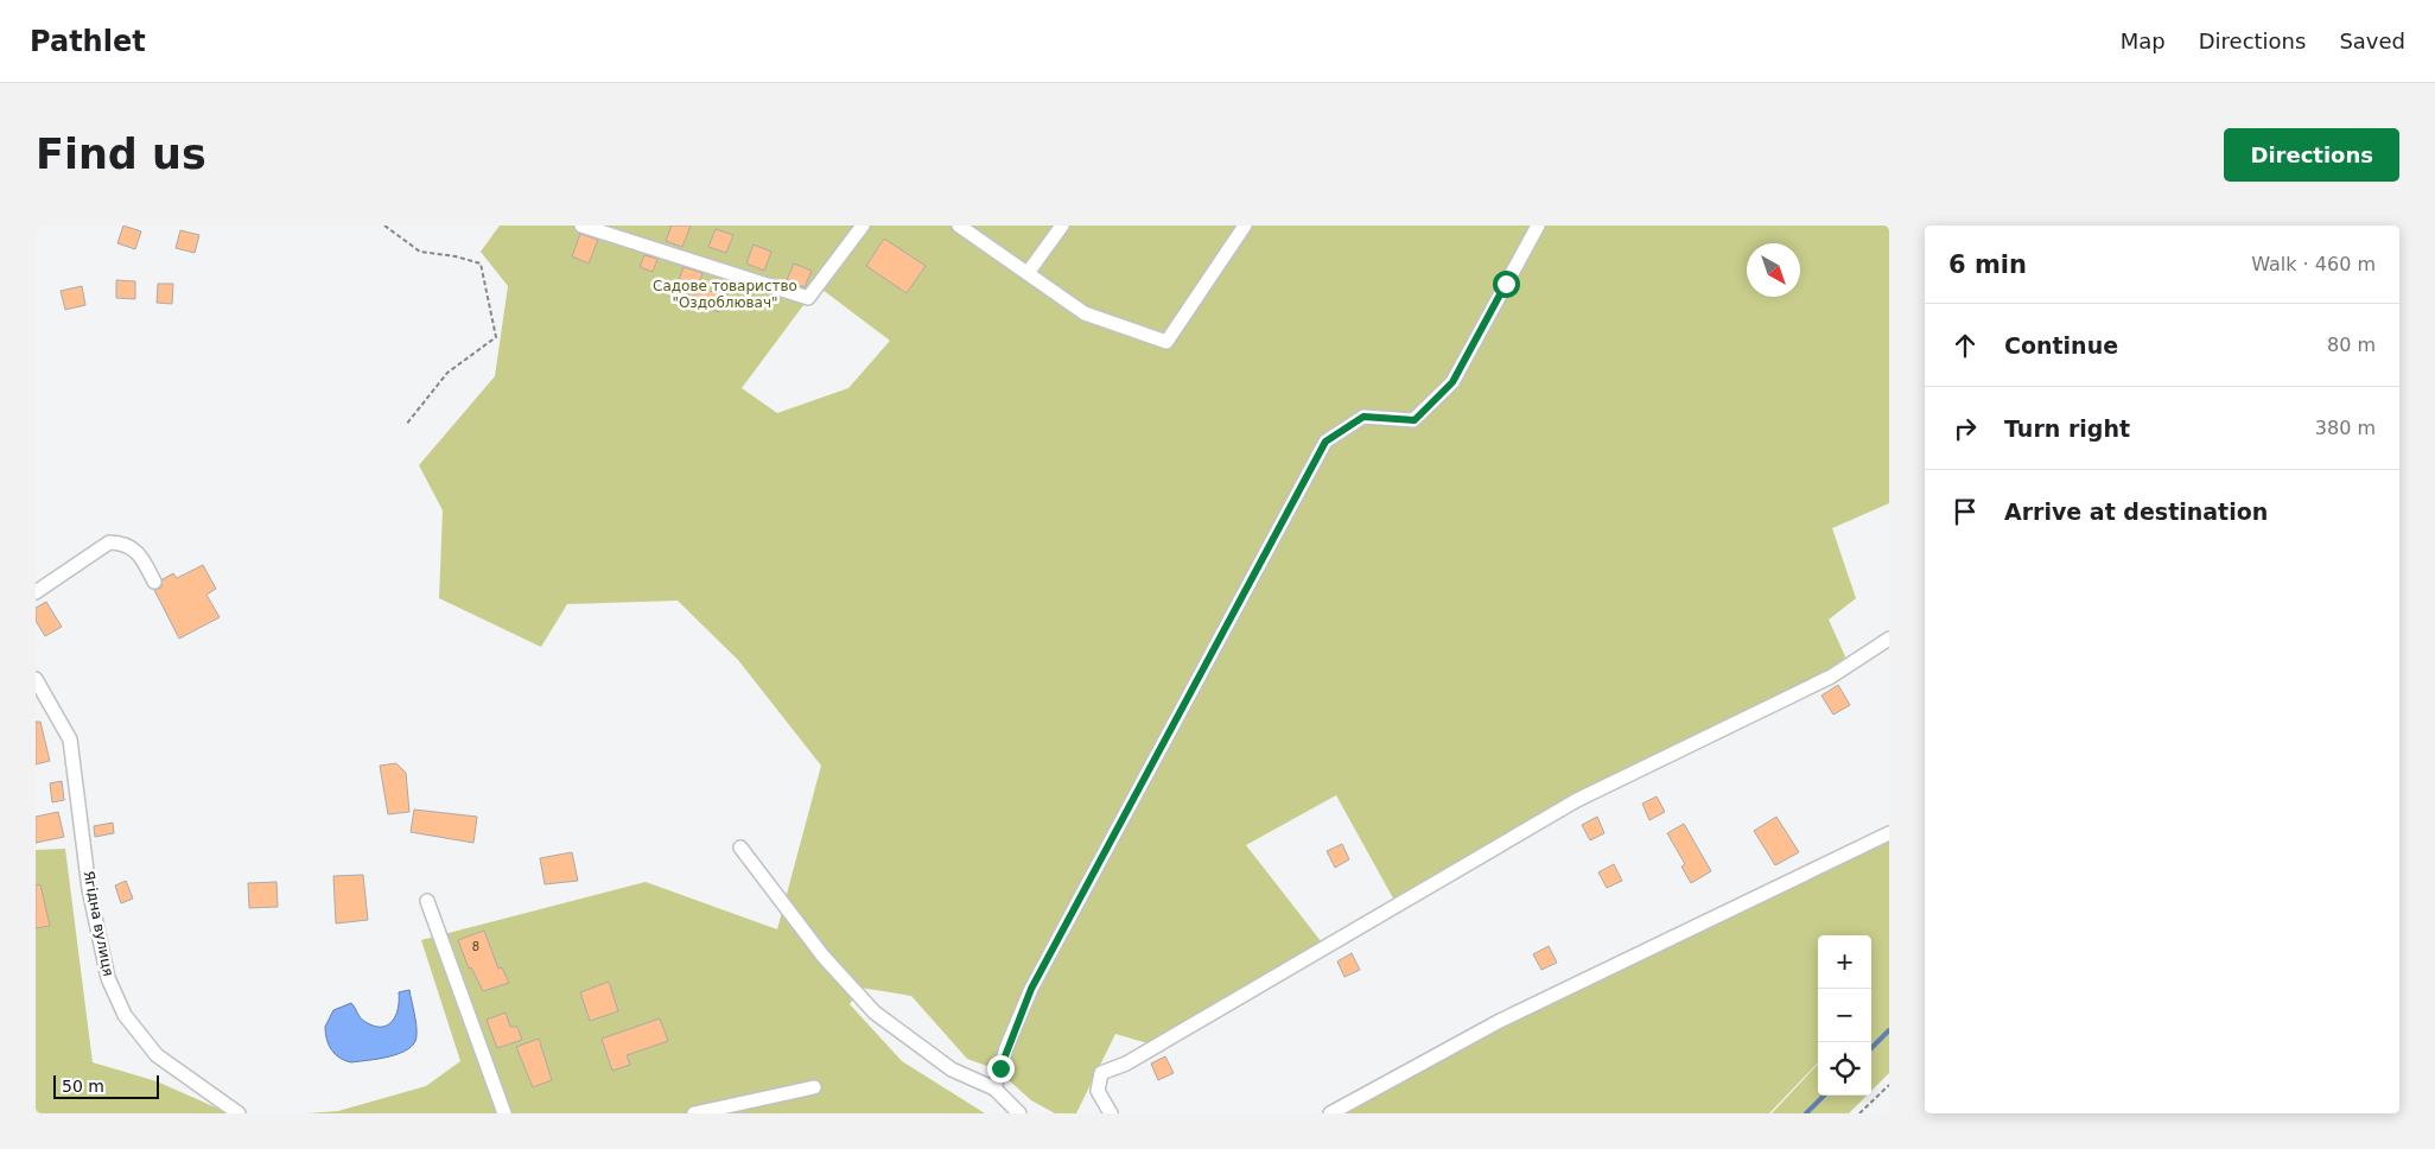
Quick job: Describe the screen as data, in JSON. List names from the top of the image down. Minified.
{"streets":{"street":["Ягідна вулиця"]},"parks":["Садове товариство \"Оздоблювач\""],"house_numbers":["8"],"scale_bar":"50 m","north":"bottom right","page":{"header":"Pathlet","nav":["Map","Directions","Saved"],"buttons":"Directions","title":"Find us","heading":["6 min","Walk · 460 m"],"list":[["Continue","80 m"],["Turn right","380 m"],"Arrive at destination"],"map_buttons":["+","−"],"scale":"50 m"}}
